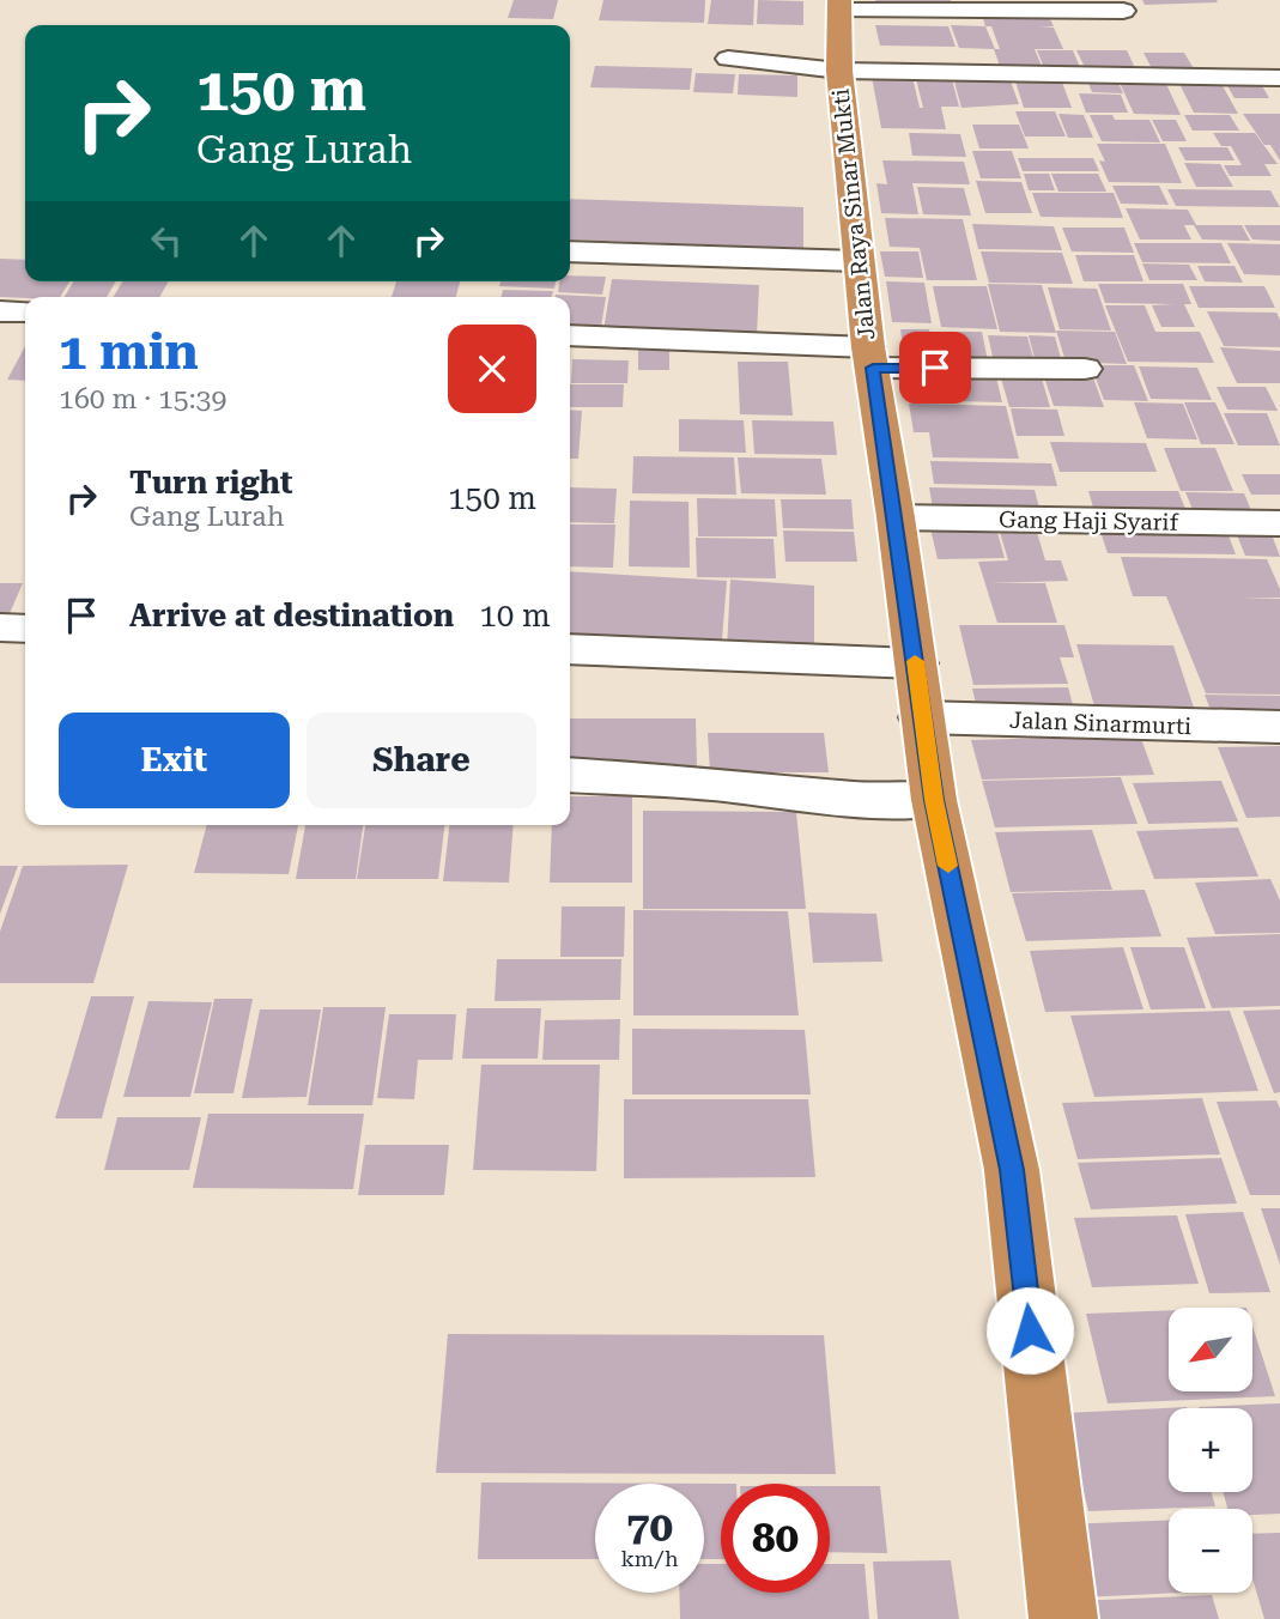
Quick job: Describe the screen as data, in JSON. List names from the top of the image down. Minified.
{"streets":{"highway":["Jalan Raya Sinar Mukti"],"street":["Gang Haji Syarif","Jalan Sinarmurti"]},"crossings":[["Jalan Raya Sinar Mukti","Gang Haji Syarif"],["Jalan Raya Sinar Mukti","Jalan Sinarmurti"]],"north":"bottom left","page":{"turn":["150 m","Gang Lurah"],"heading":["1 min","160 m · 15:39"],"list":[{"name":"Turn right","note":"Gang Lurah","value":"150 m"},{"name":"Arrive at destination","value":"10 m"}],"buttons":["Exit","Share"],"map_buttons":["+","−"],"speed":"70 km/h","limit":"80"}}
